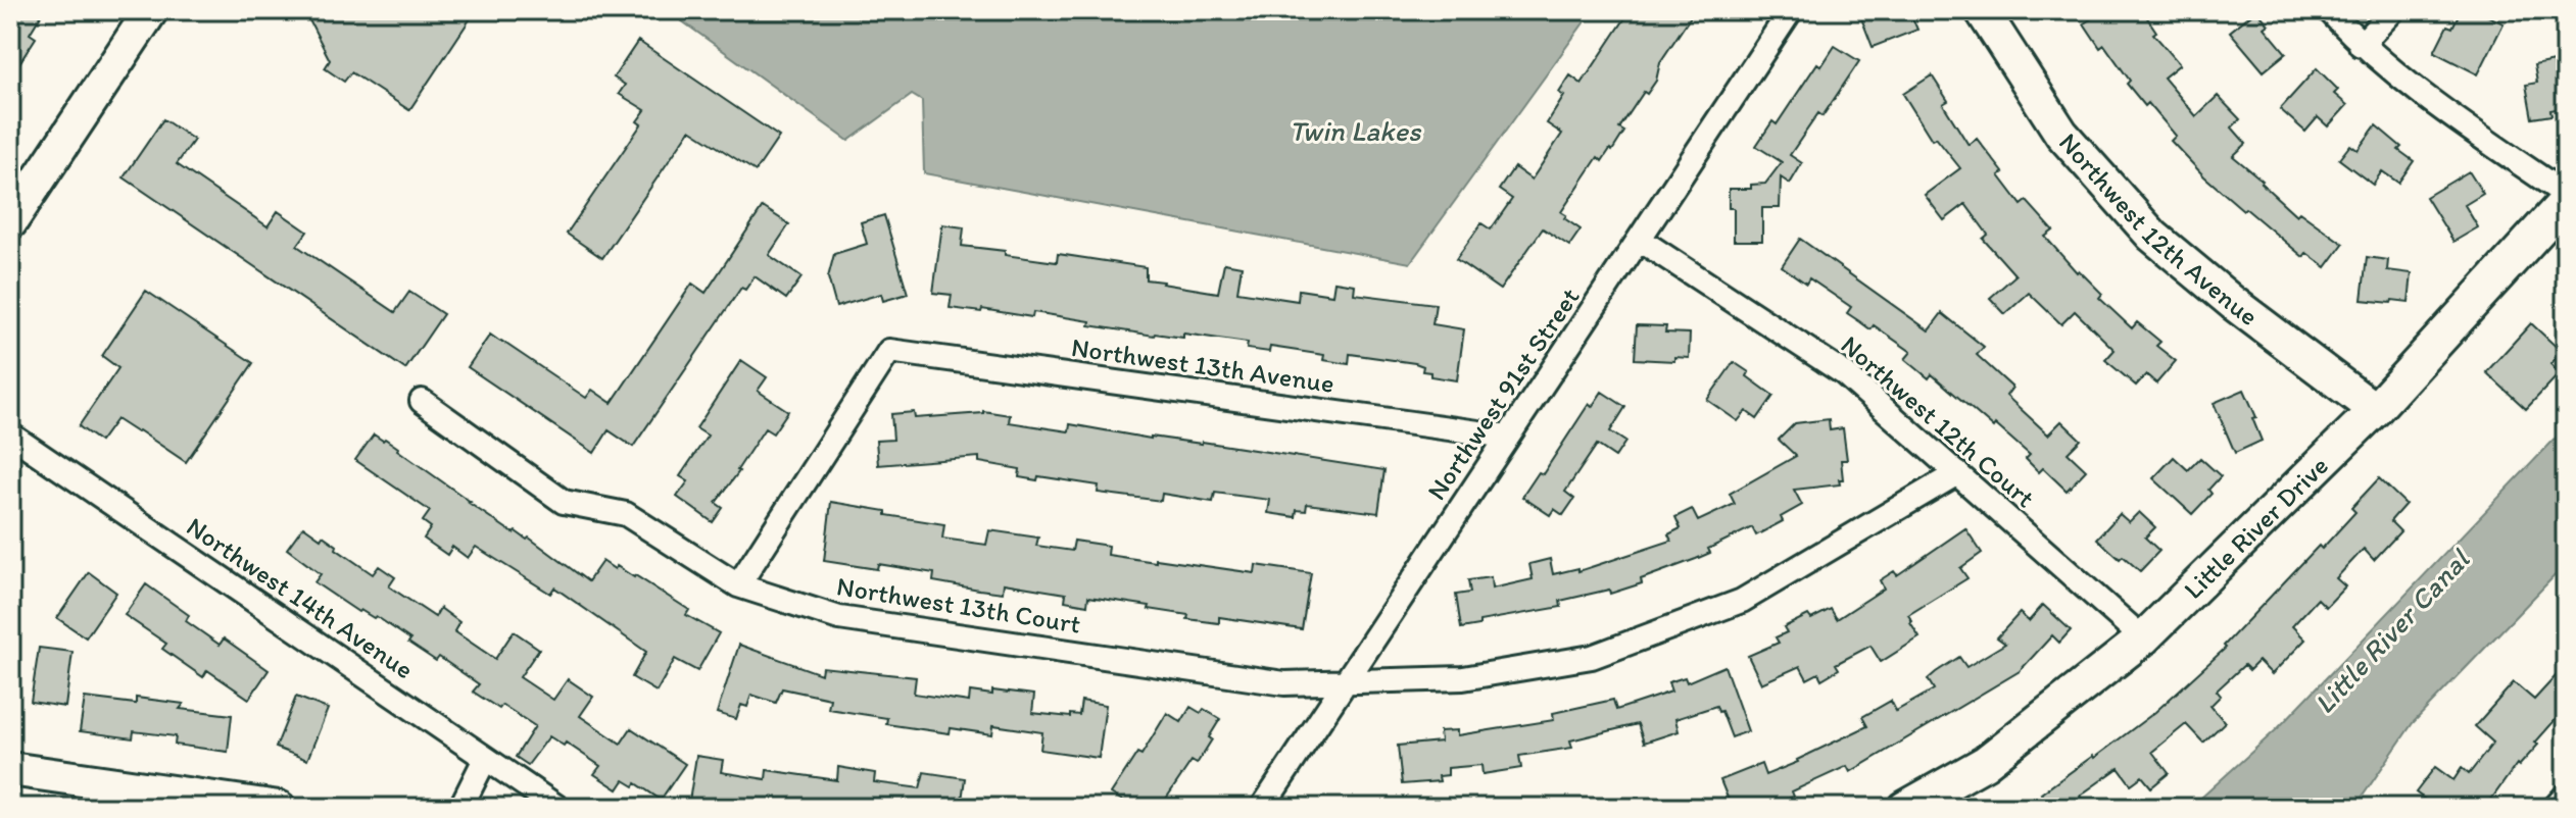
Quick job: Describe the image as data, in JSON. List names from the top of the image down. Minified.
{"streets":{"street":["Northwest 12th Avenue","Northwest 13th Avenue","Northwest 91st Street","Northwest 12th Court","Little River Drive","Northwest 14th Avenue","Northwest 13th Court"]},"crossings":[["Northwest 12th Avenue","Little River Drive"],["Northwest 13th Avenue","Northwest 91st Street"],["Northwest 13th Avenue","Northwest 13th Court"],["Northwest 91st Street","Northwest 12th Court"],["Northwest 91st Street","Northwest 13th Court"],["Northwest 12th Court","Little River Drive"],["Northwest 12th Court","Northwest 13th Court"]],"water":["Twin Lakes","Little River Canal"]}
